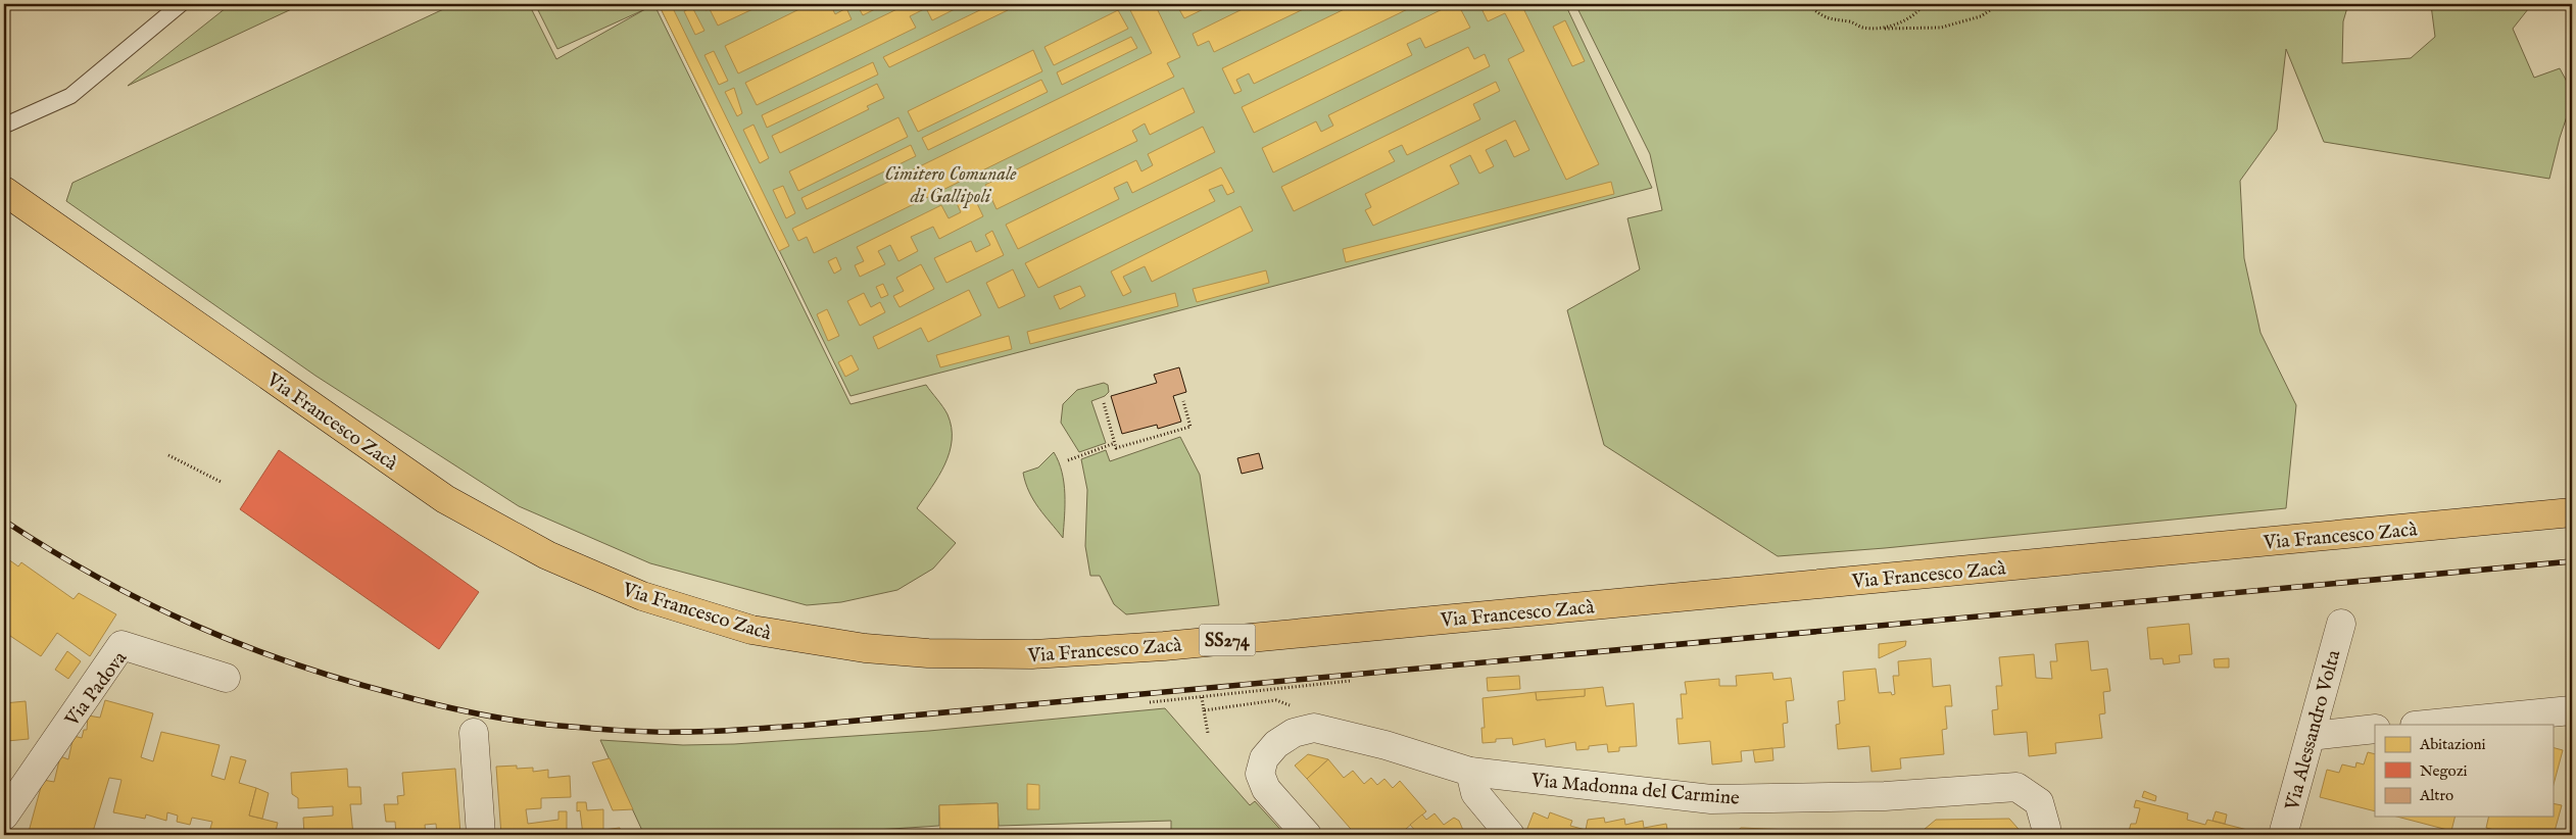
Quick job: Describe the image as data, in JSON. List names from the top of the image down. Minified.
{"streets":{"main road":["Via Francesco Zacà","SS274"],"street":["Via Padova","Via Alessandro Volta","Via Madonna del Carmine"]},"parks":["Cimitero Comunale di Gallipoli"],"legend":["Abitazioni","Negozi","Altro"]}
